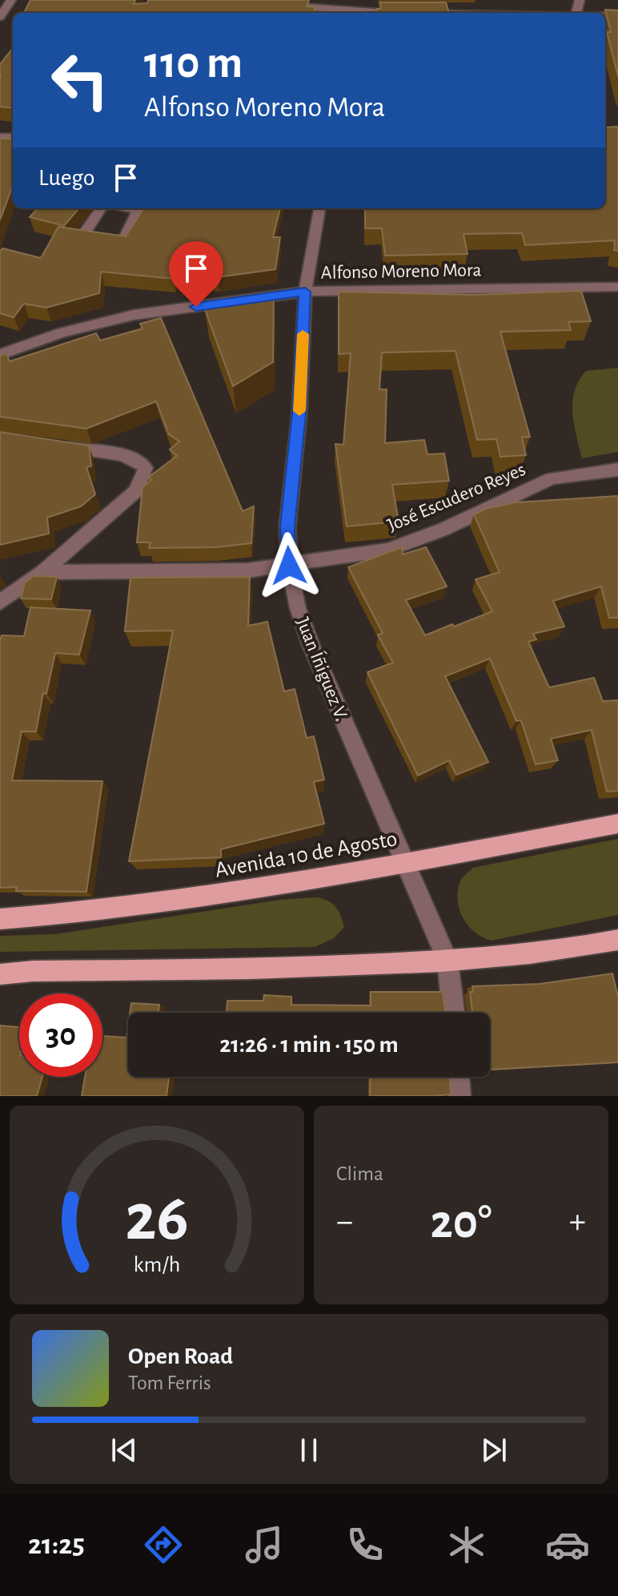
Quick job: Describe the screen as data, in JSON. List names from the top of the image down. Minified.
{"streets":{"main road":["Avenida 10 de Agosto"],"street":["Alfonso Moreno Mora","José Escudero Reyes","Juan Íñiguez V."]},"crossings":[["Alfonso Moreno Mora","Juan Íñiguez V."],["José Escudero Reyes","Juan Íñiguez V."],["Juan Íñiguez V.","Avenida 10 de Agosto"]],"page":{"turn":["110 m","Alfonso Moreno Mora"],"then":"Luego","limit":"30","trip":"21:26 · 1 min · 150 m","tile":"Clima","heat":["−","20°","+"],"song":["Open Road","Tom Ferris"],"tabs":"21:25","gauge":["26","km/h"]}}
